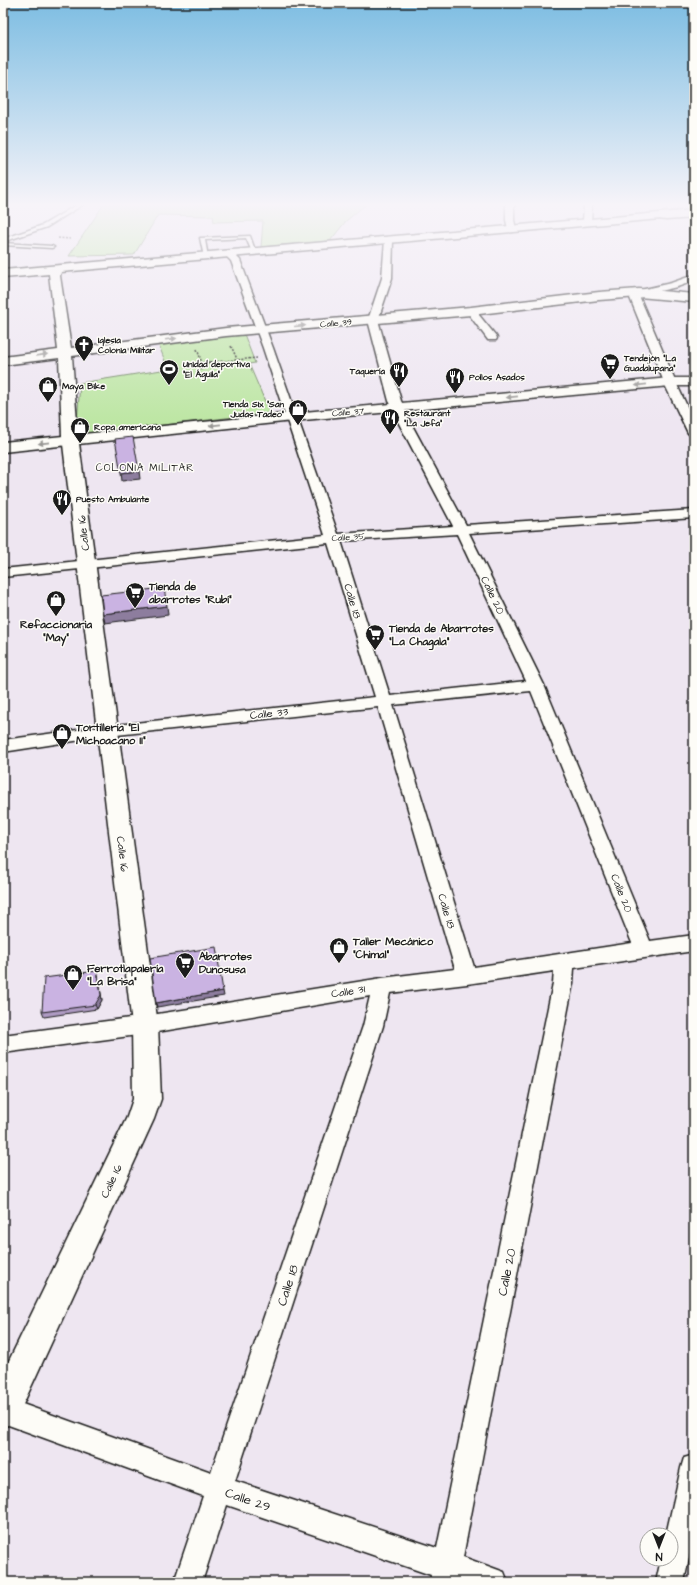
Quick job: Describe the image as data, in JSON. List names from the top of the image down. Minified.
{"streets":{"main road":["Calle 39","Calle 37","Calle 16"],"street":["Calle 35","Calle 20","Calle 18","Calle 33","Calle 31","Calle 29"]},"crossings":[["Calle 39","Calle 16"],["Calle 39","Calle 20"],["Calle 39","Calle 18"],["Calle 37","Calle 16"],["Calle 37","Calle 20"],["Calle 37","Calle 18"],["Calle 16","Calle 35"],["Calle 16","Calle 33"],["Calle 16","Calle 31"],["Calle 16","Calle 29"],["Calle 35","Calle 20"],["Calle 35","Calle 18"],["Calle 20","Calle 33"],["Calle 20","Calle 31"],["Calle 20","Calle 29"],["Calle 18","Calle 33"],["Calle 18","Calle 31"],["Calle 18","Calle 29"]],"one_way":["Calle 39","Calle 37"],"districts":["COLONIA MILITAR"],"places":{"church":["Iglesia Colonia Militar"],"supermarket":["Tendejón \"La Guadalupana\"","Tienda de abarrotes \"Rubí\"","Tienda de Abarrotes \"La Chagala\"","Abarrotes Dunosusa"],"sports":["Unidad deportiva \"El Águila\""],"restaurant":["Taquería","Pollos Asados","Restaurant \"La Jefa\"","Puesto Ambulante"],"shop":["Maya Bike","Tienda Six \"San Judas Tadeo\"","Ropa americana","Refaccionaria \"May\"","Tortillería \"El Michoacano II\"","Taller Mecánico \"Chimal\"","Ferrotlapalería \"La Brisa\""]},"north":"bottom"}
